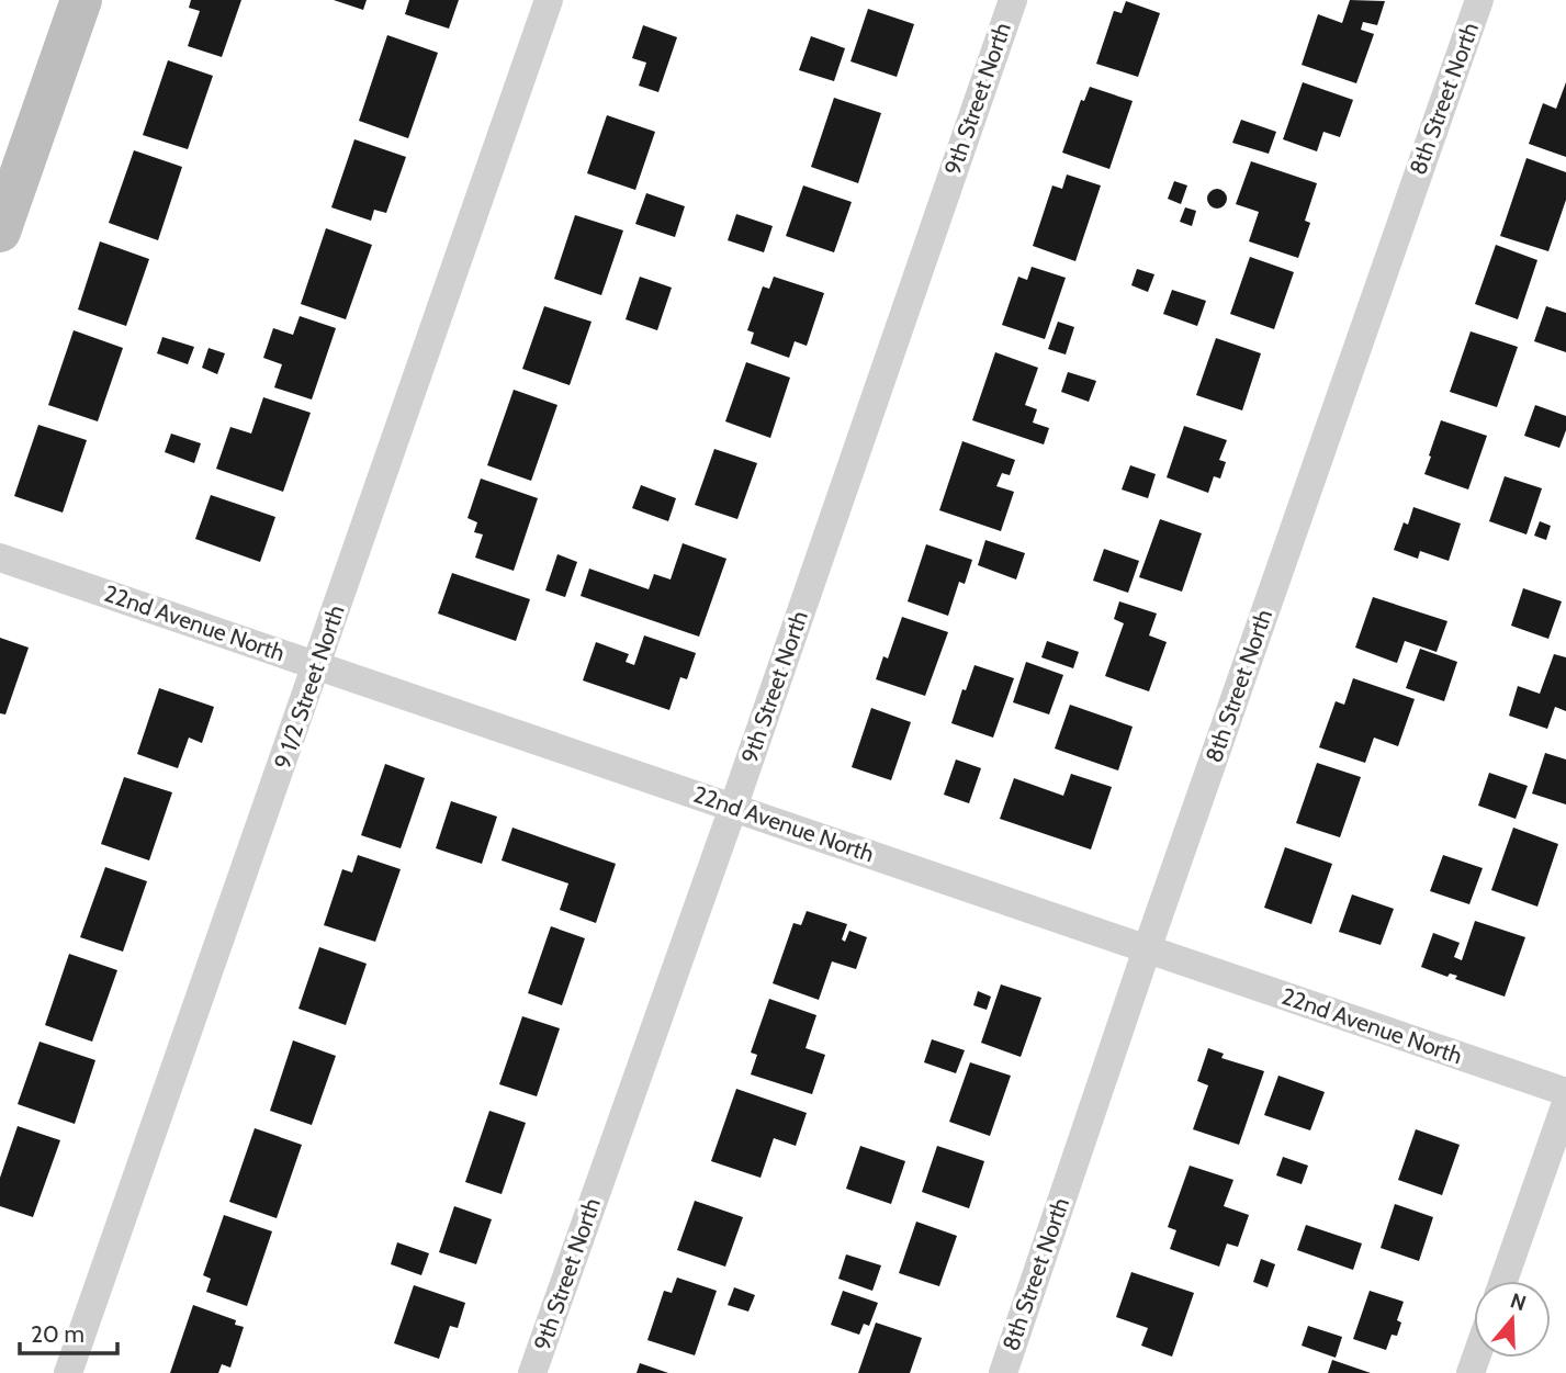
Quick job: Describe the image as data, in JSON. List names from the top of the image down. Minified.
{"streets":{"street":["9th Street North","8th Street North","22nd Avenue North","9 1/2 Street North"]},"crossings":[["9th Street North","22nd Avenue North"],["8th Street North","22nd Avenue North"],["22nd Avenue North","9 1/2 Street North"]],"scale_bar":"20 m","north":"top"}
